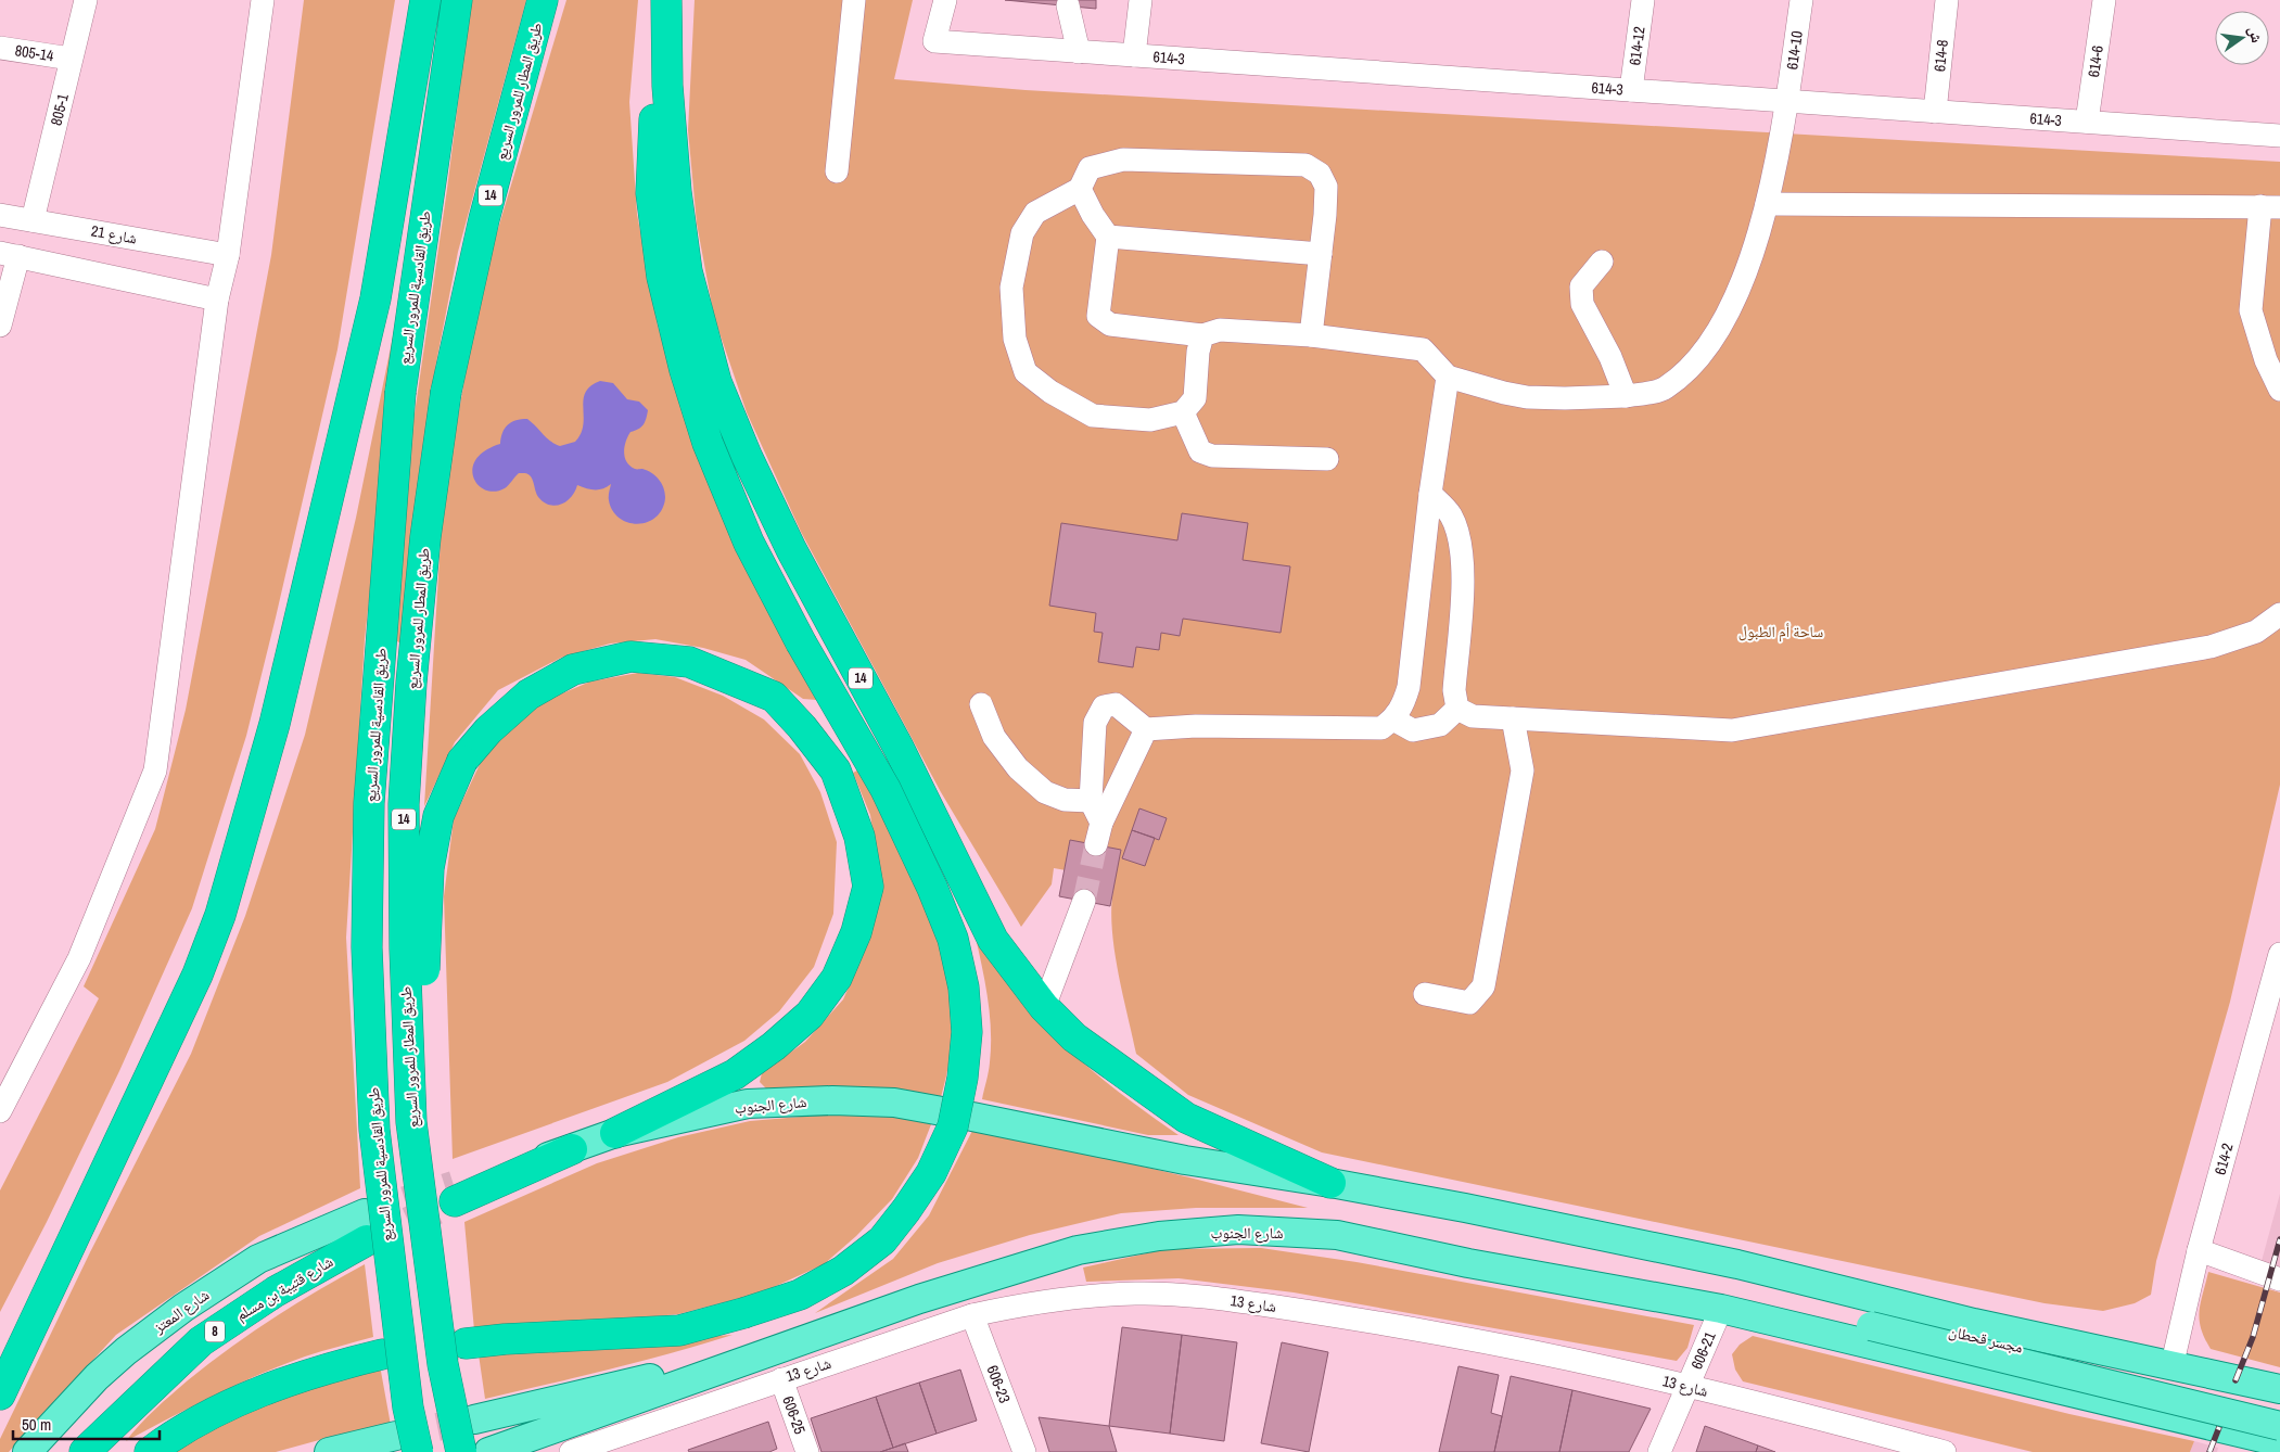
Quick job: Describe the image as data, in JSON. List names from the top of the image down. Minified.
{"streets":{"highway":["طريق المطار للمرور السريع","14","طريق القادسية للمرور السريع","شارع قتيبة بن مسلم","8"],"main road":["شارع الجنوب","شارع المعتز","مجسر قحطان"],"street":["614-12","614-10","805-14","614-8","614-3","614-6","805-1","شارع 21","614-2","شارع 13","606-21","606-23","606-25"]},"crossings":[["614-12","614-3"],["614-10","614-3"],["805-14","805-1"],["614-8","614-3"],["614-3","614-6"],["805-1","شارع 21"],["شارع الجنوب","مجسر قحطان"],["شارع قتيبة بن مسلم","شارع المعتز"],["شارع 13","606-21"],["شارع 13","606-23"],["شارع 13","606-25"]],"parks":["ساحة أم الطبول"],"scale_bar":"50 m","north":"right"}
